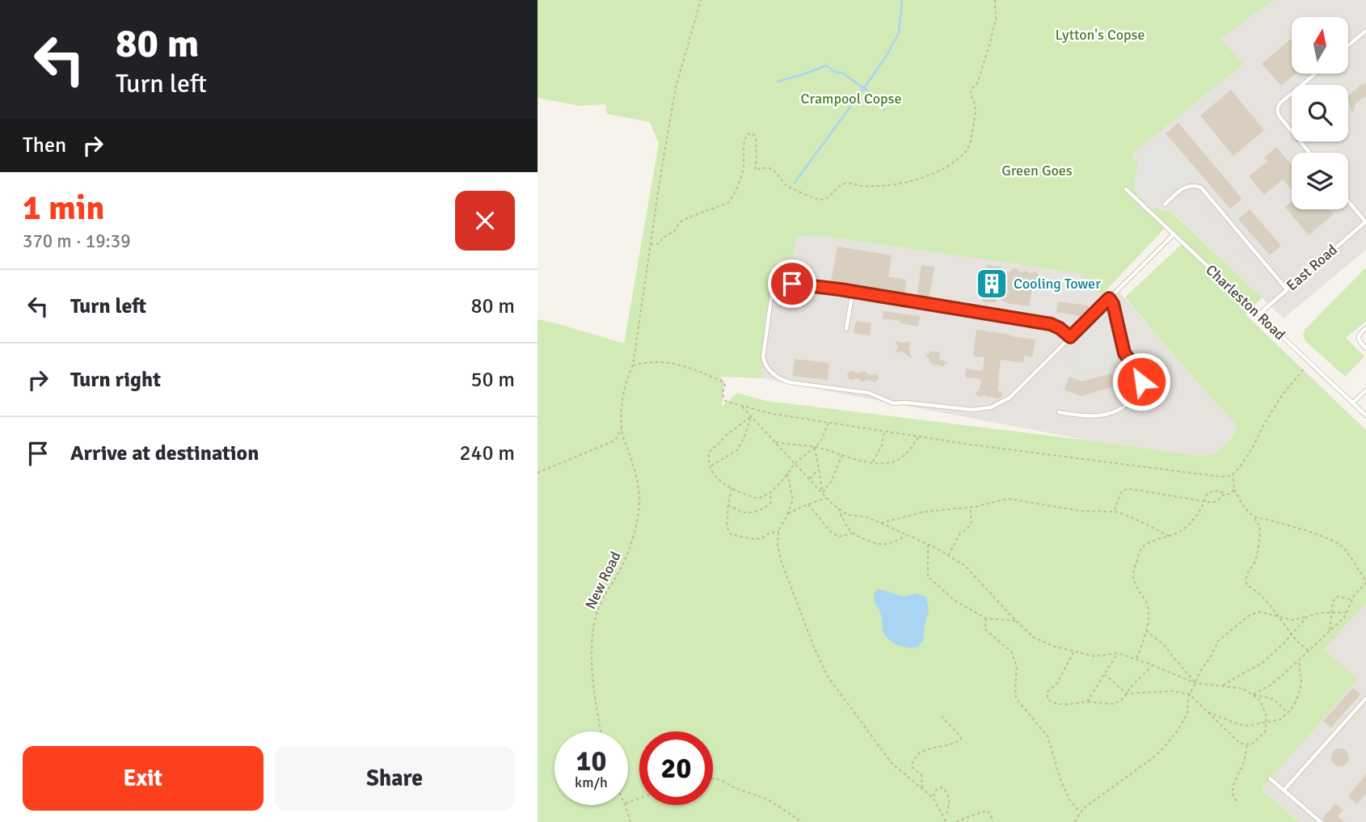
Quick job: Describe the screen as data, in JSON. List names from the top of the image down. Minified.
{"streets":{"lane":["East Road","Charleston Road"],"path":["New Road"]},"crossings":[["East Road","Charleston Road"]],"parks":["Lytton's Copse","Crampool Copse","Green Goes"],"places":{"building":["Cooling Tower"]},"north":"top","page":{"turn":["80 m","Turn left"],"then":"Then","heading":["1 min","370 m · 19:39"],"list":[{"name":"Turn left","value":"80 m"},{"name":"Turn right","value":"50 m"},{"name":"Arrive at destination","value":"240 m"}],"speed":"10 km/h","limit":"20","buttons":["Exit","Share"]}}
